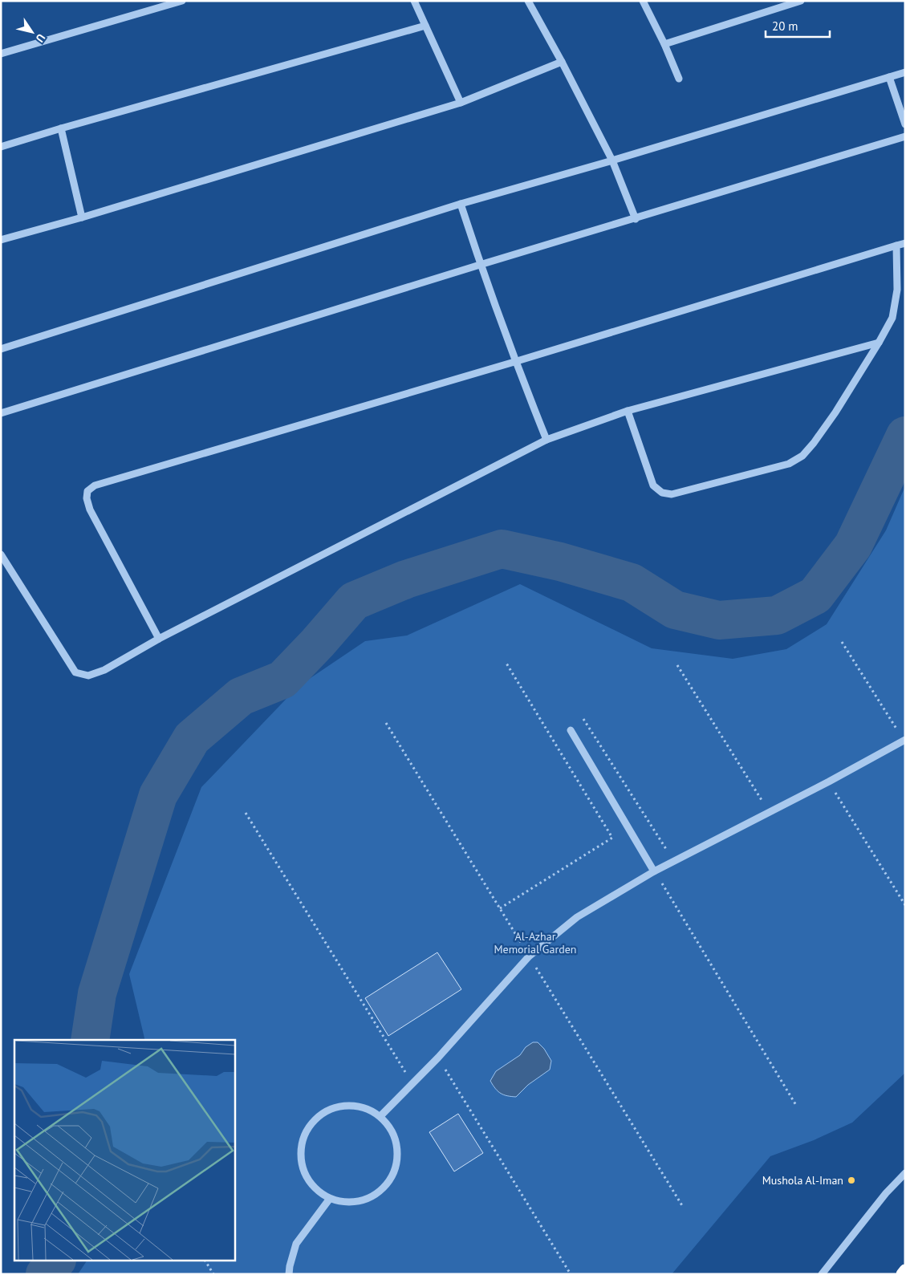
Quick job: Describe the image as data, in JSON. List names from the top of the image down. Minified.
{"parks":["Al-Azhar Memorial Garden"],"places":["Mushola Al-Iman"],"scale_bar":"20 m","north":"bottom right"}
